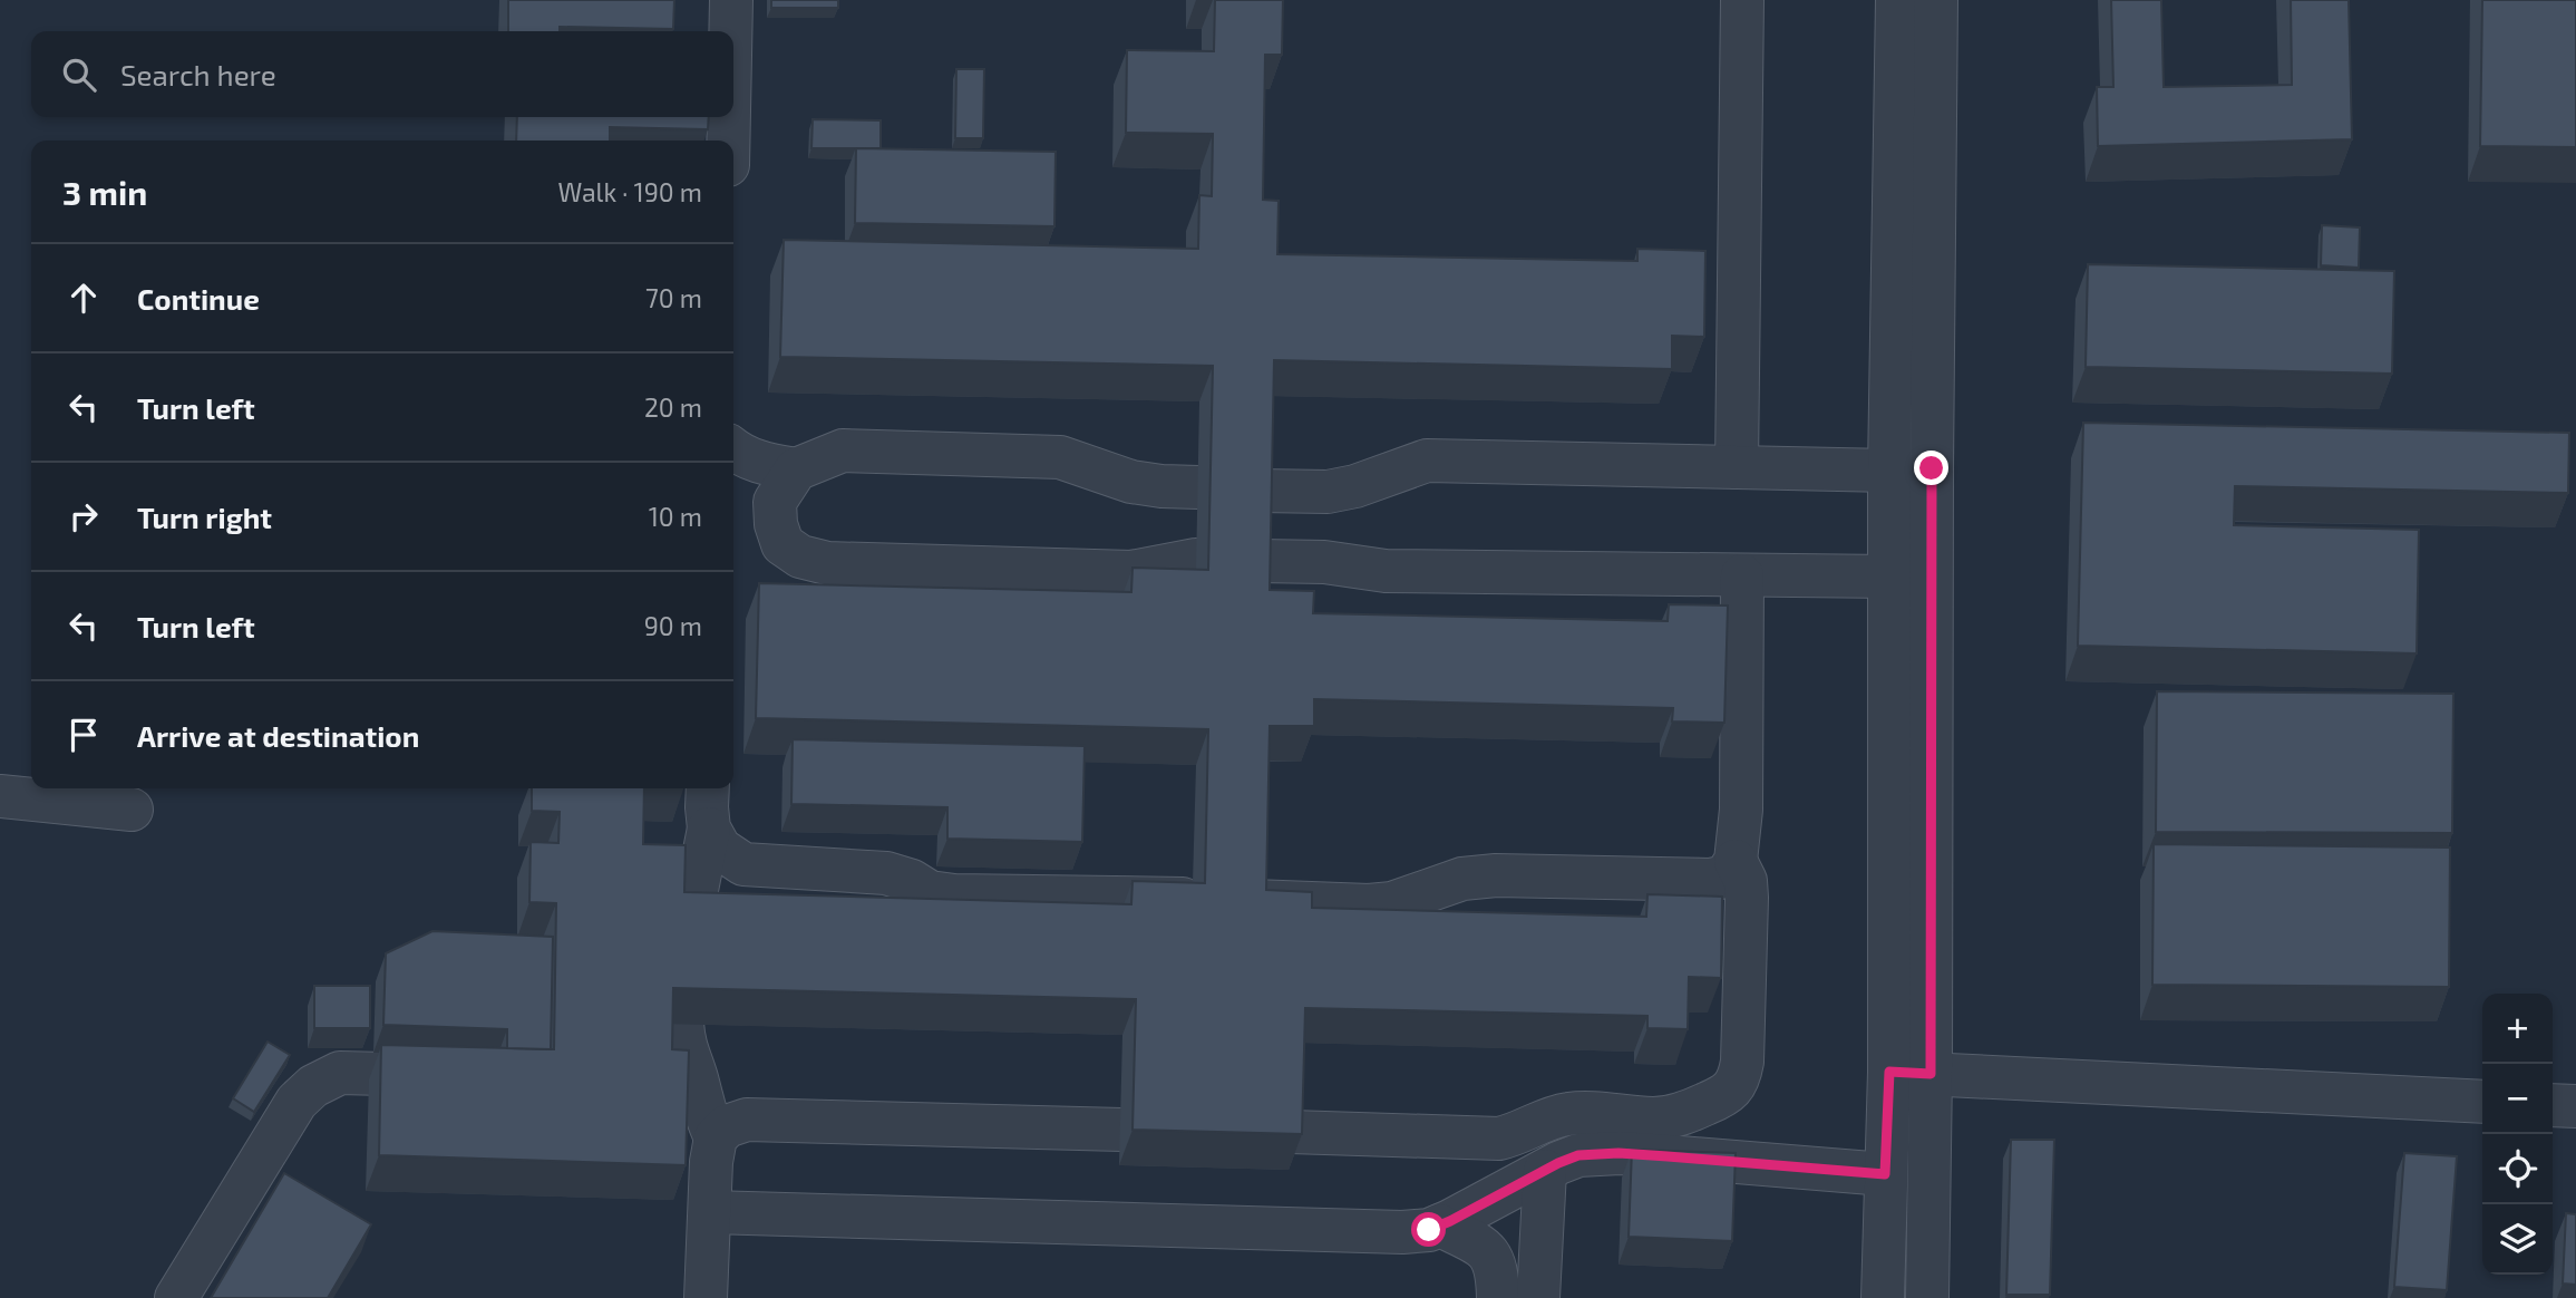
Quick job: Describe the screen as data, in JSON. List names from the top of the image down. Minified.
{"page":{"search":"Search here","heading":["3 min","Walk · 190 m"],"list":[["Continue","70 m"],["Turn left","20 m"],["Turn right","10 m"],["Turn left","90 m"],"Arrive at destination"],"map_buttons":["+","−"]}}
